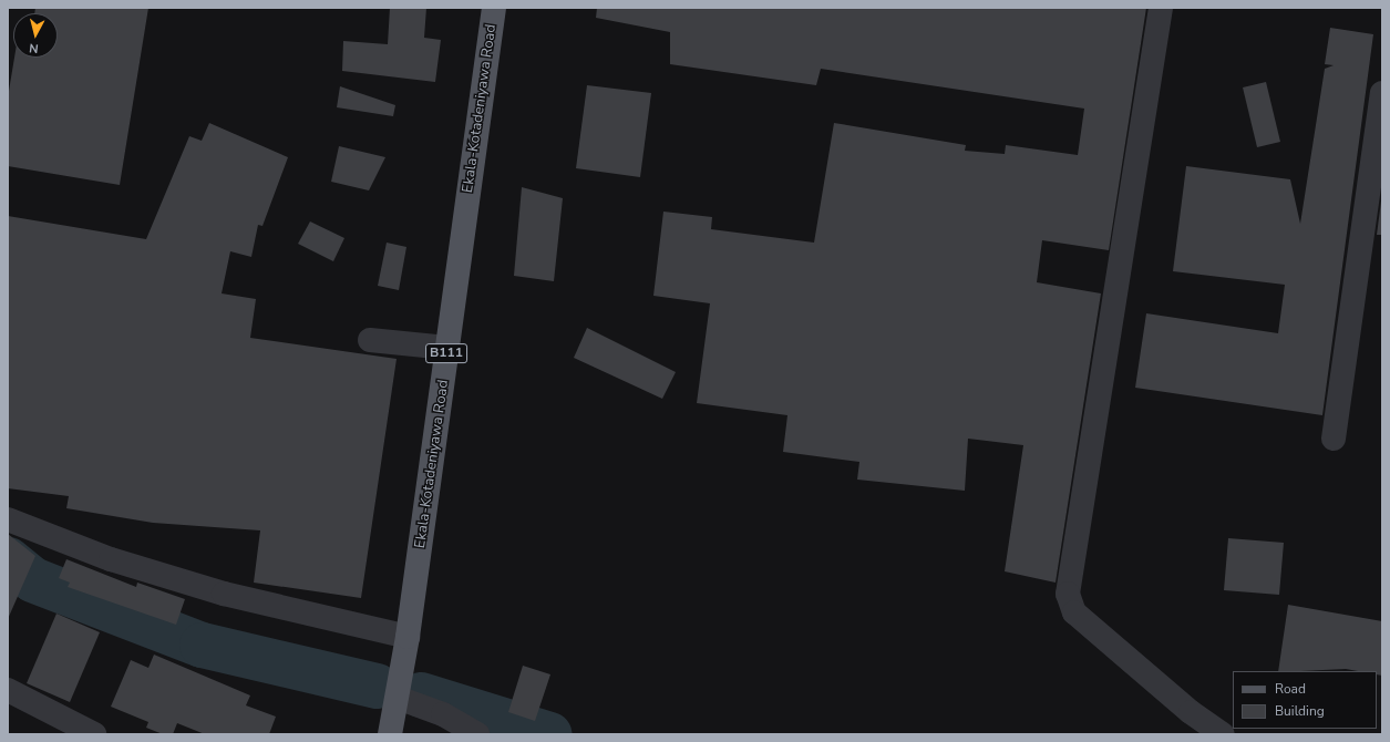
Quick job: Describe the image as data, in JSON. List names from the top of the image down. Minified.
{"streets":{"main road":["Ekala-Kotadeniyawa Road","B111"]},"legend":["Road","Building"],"north":"bottom"}
